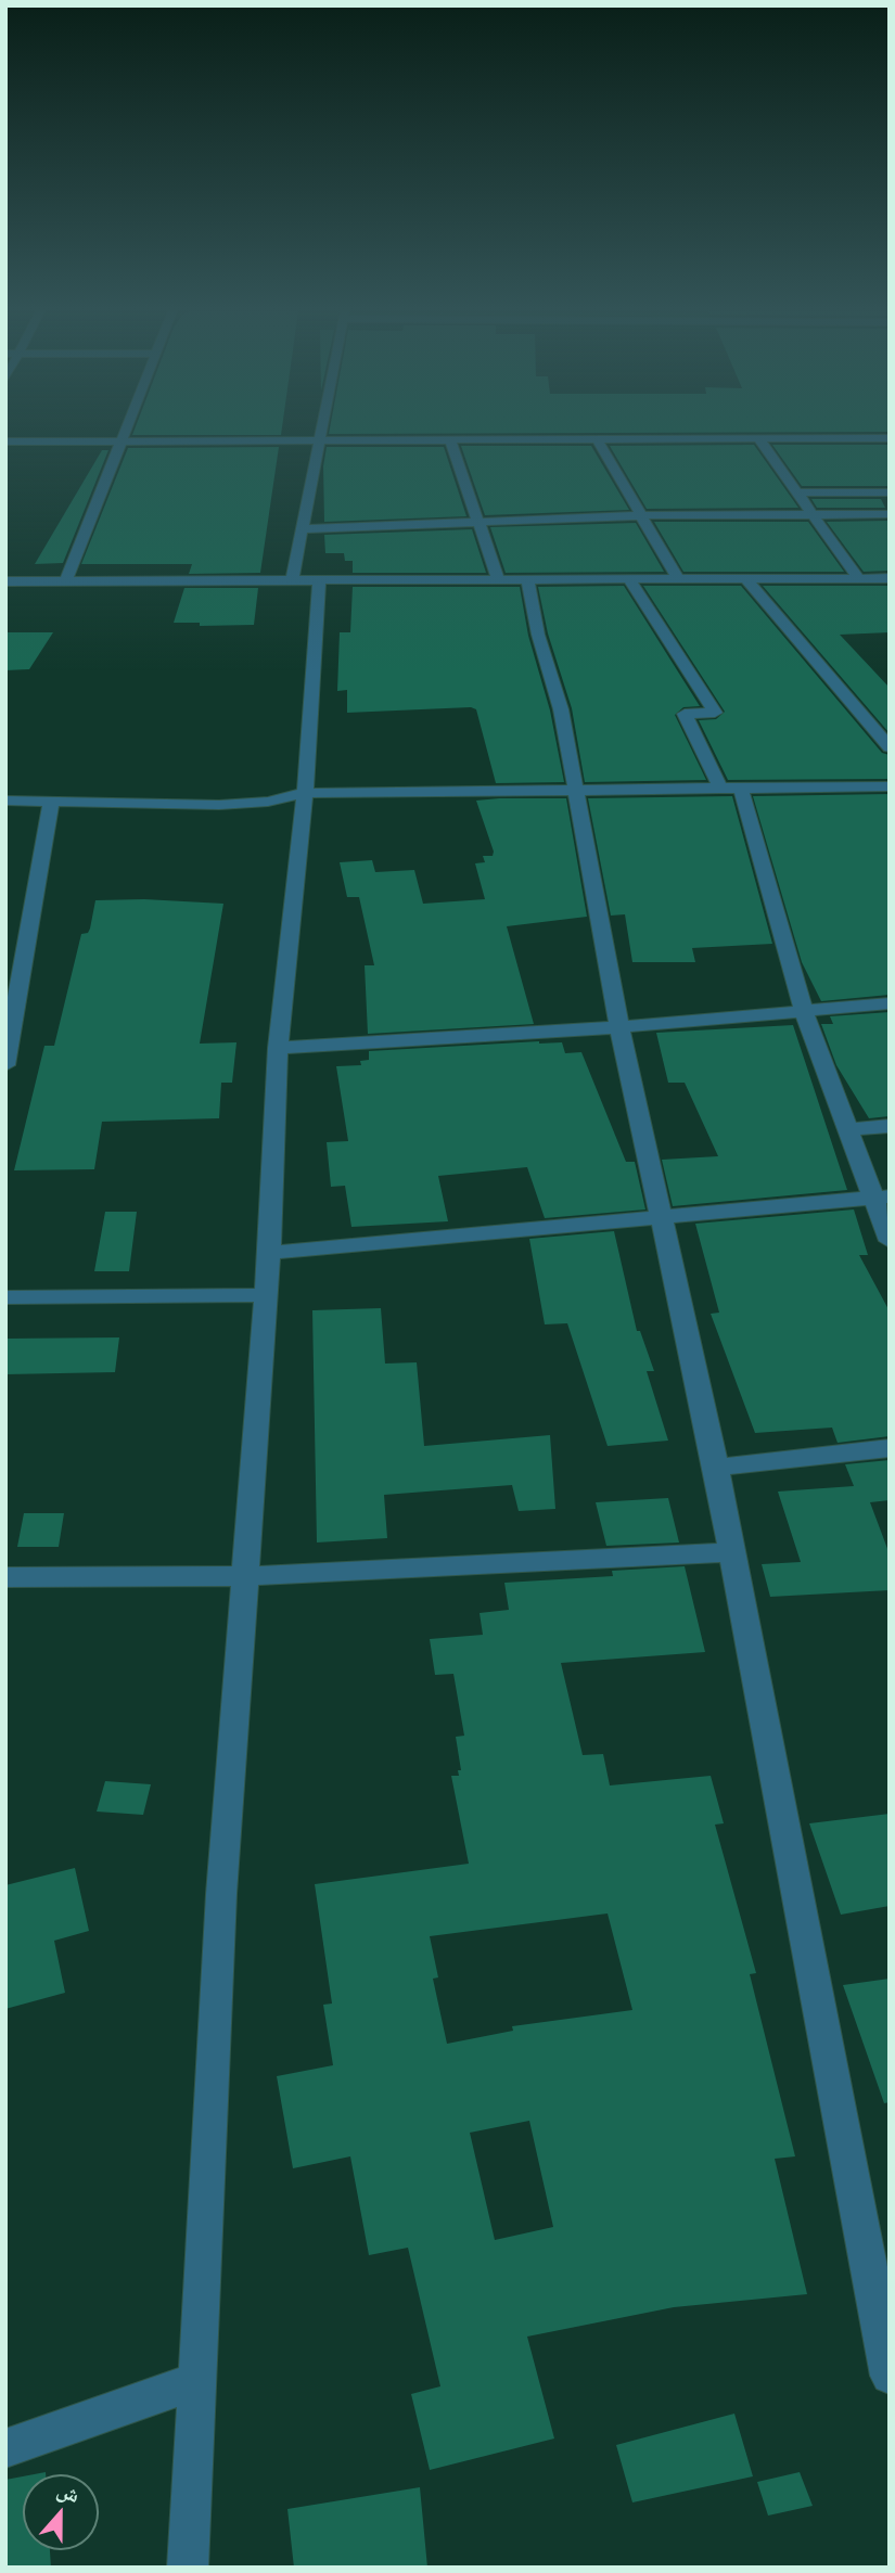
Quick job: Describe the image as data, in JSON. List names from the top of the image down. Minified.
{"north":"top"}
